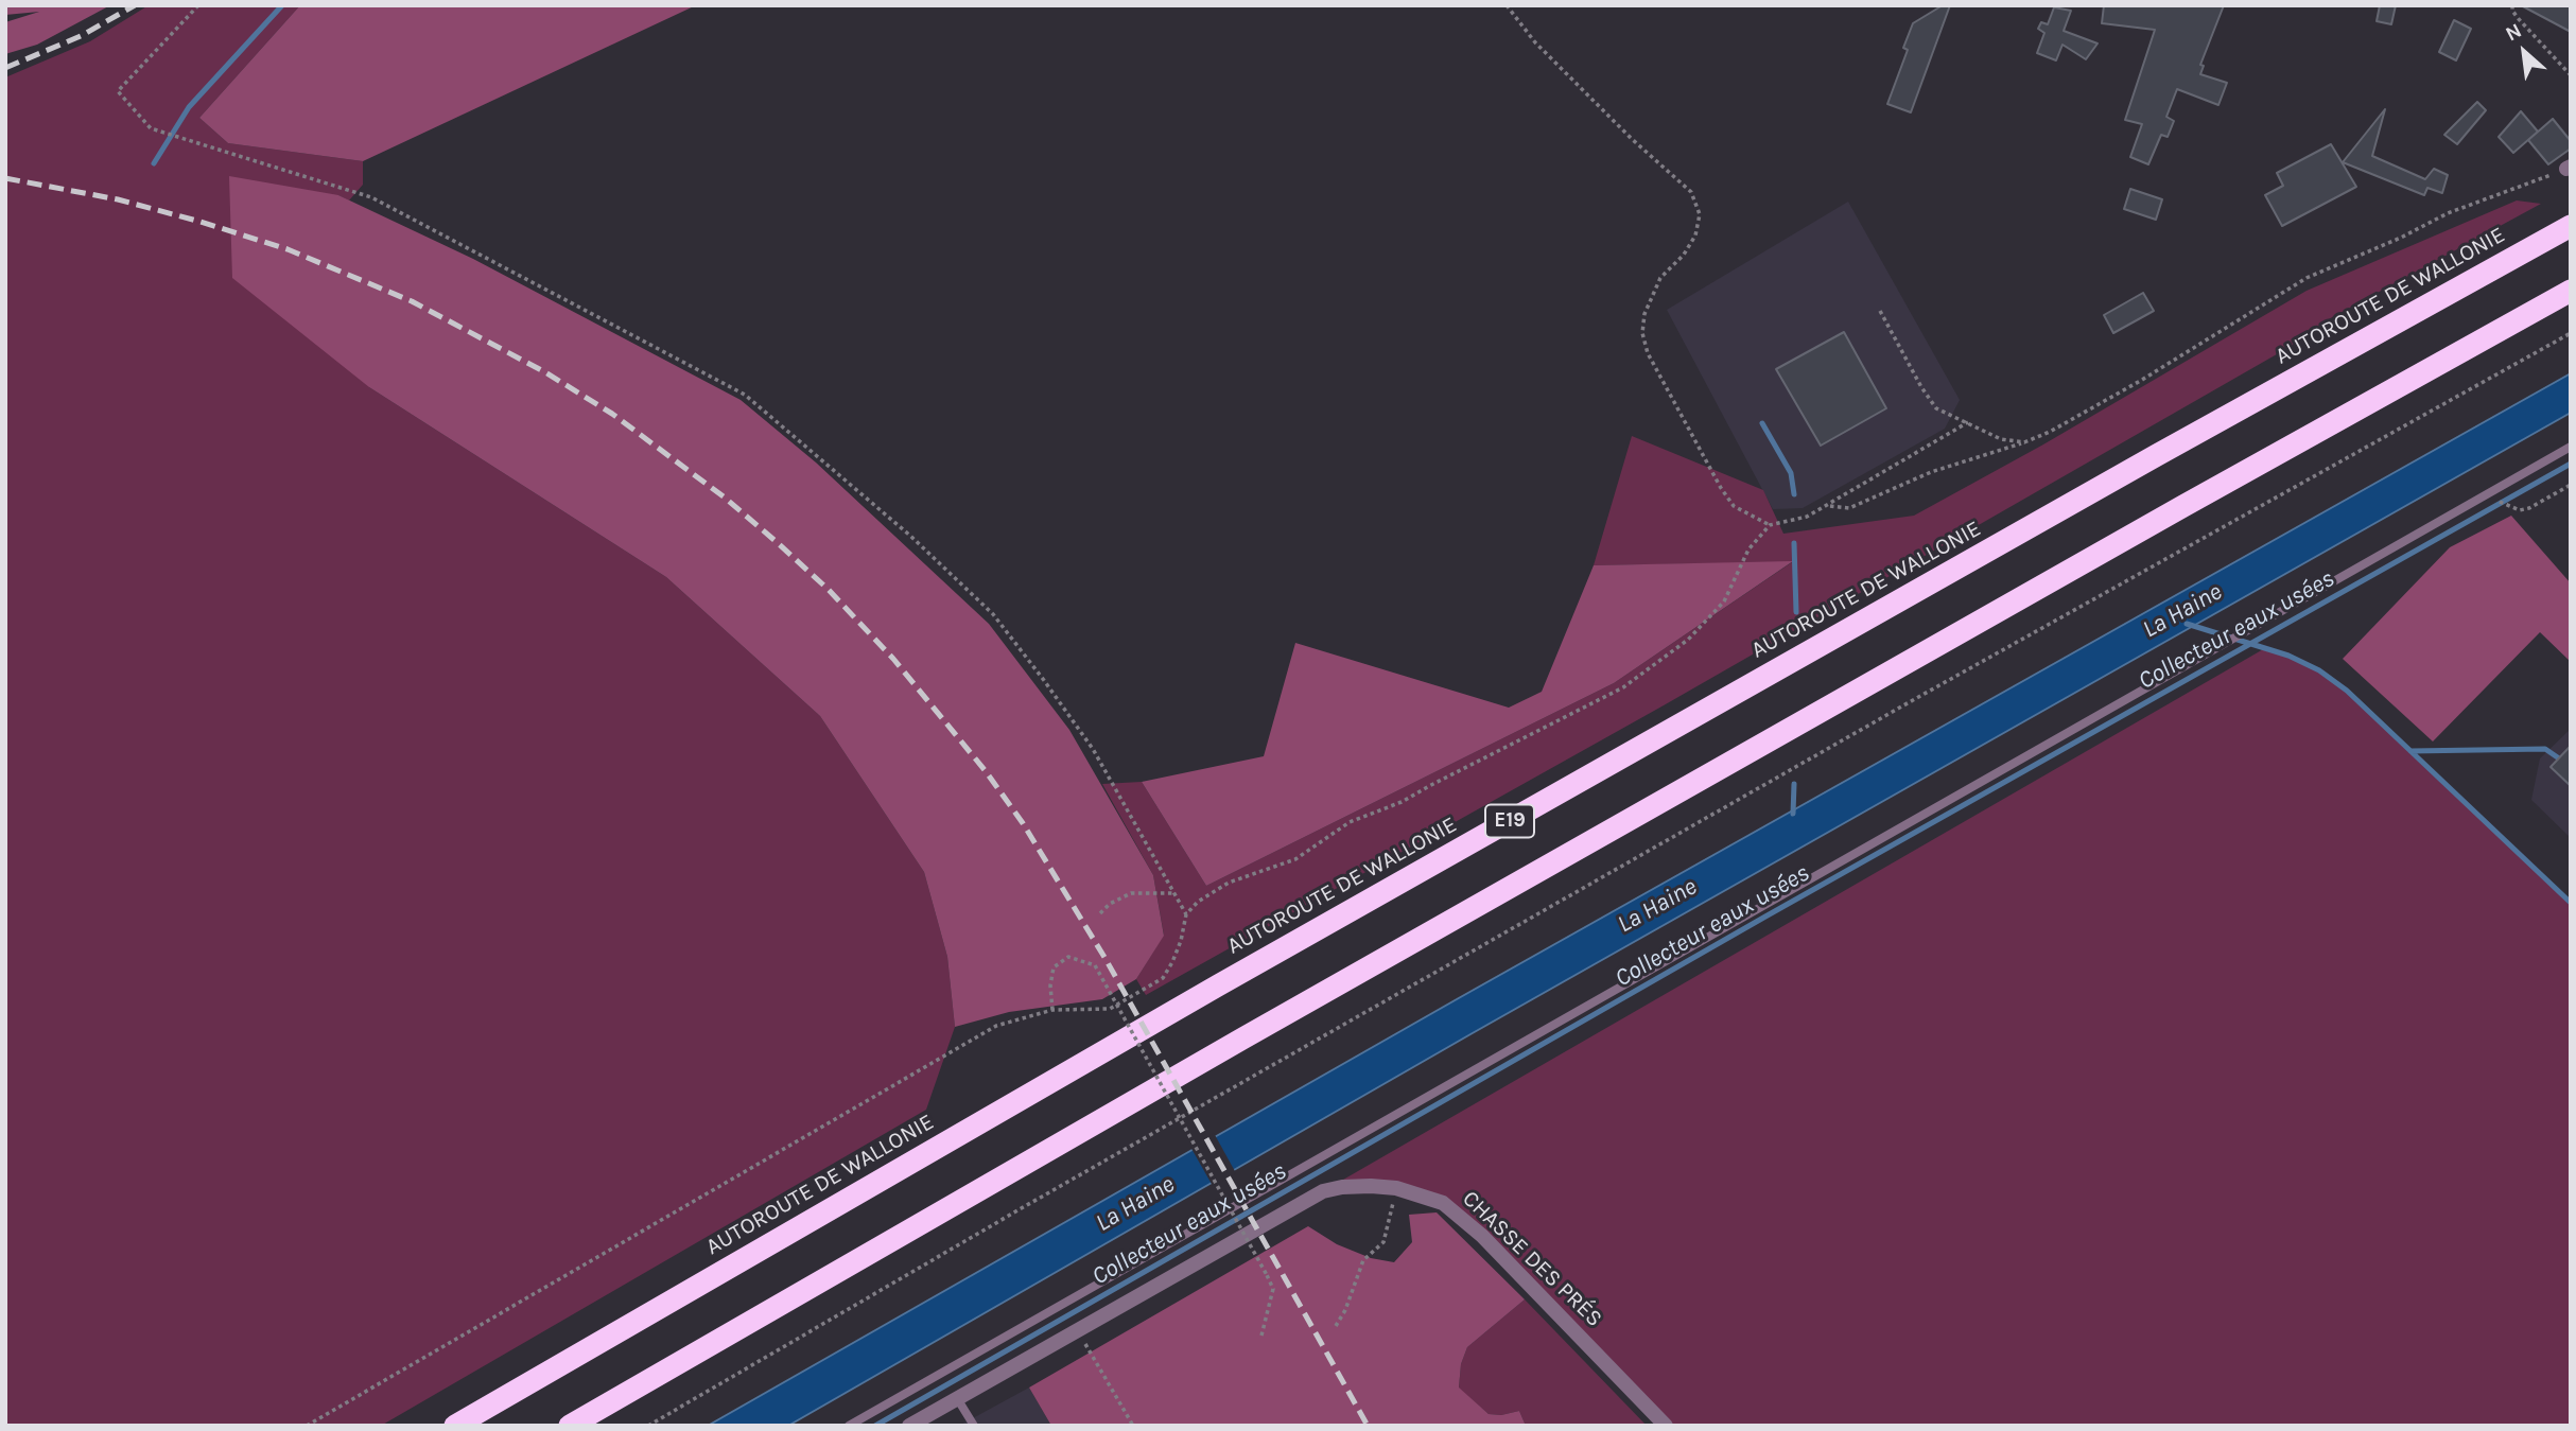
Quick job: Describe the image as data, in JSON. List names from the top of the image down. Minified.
{"streets":{"highway":["AUTOROUTE DE WALLONIE","E19"],"street":["CHASSE DES PRÉS"]},"water":["La Haine","Collecteur eaux usées"],"north":"top left"}
